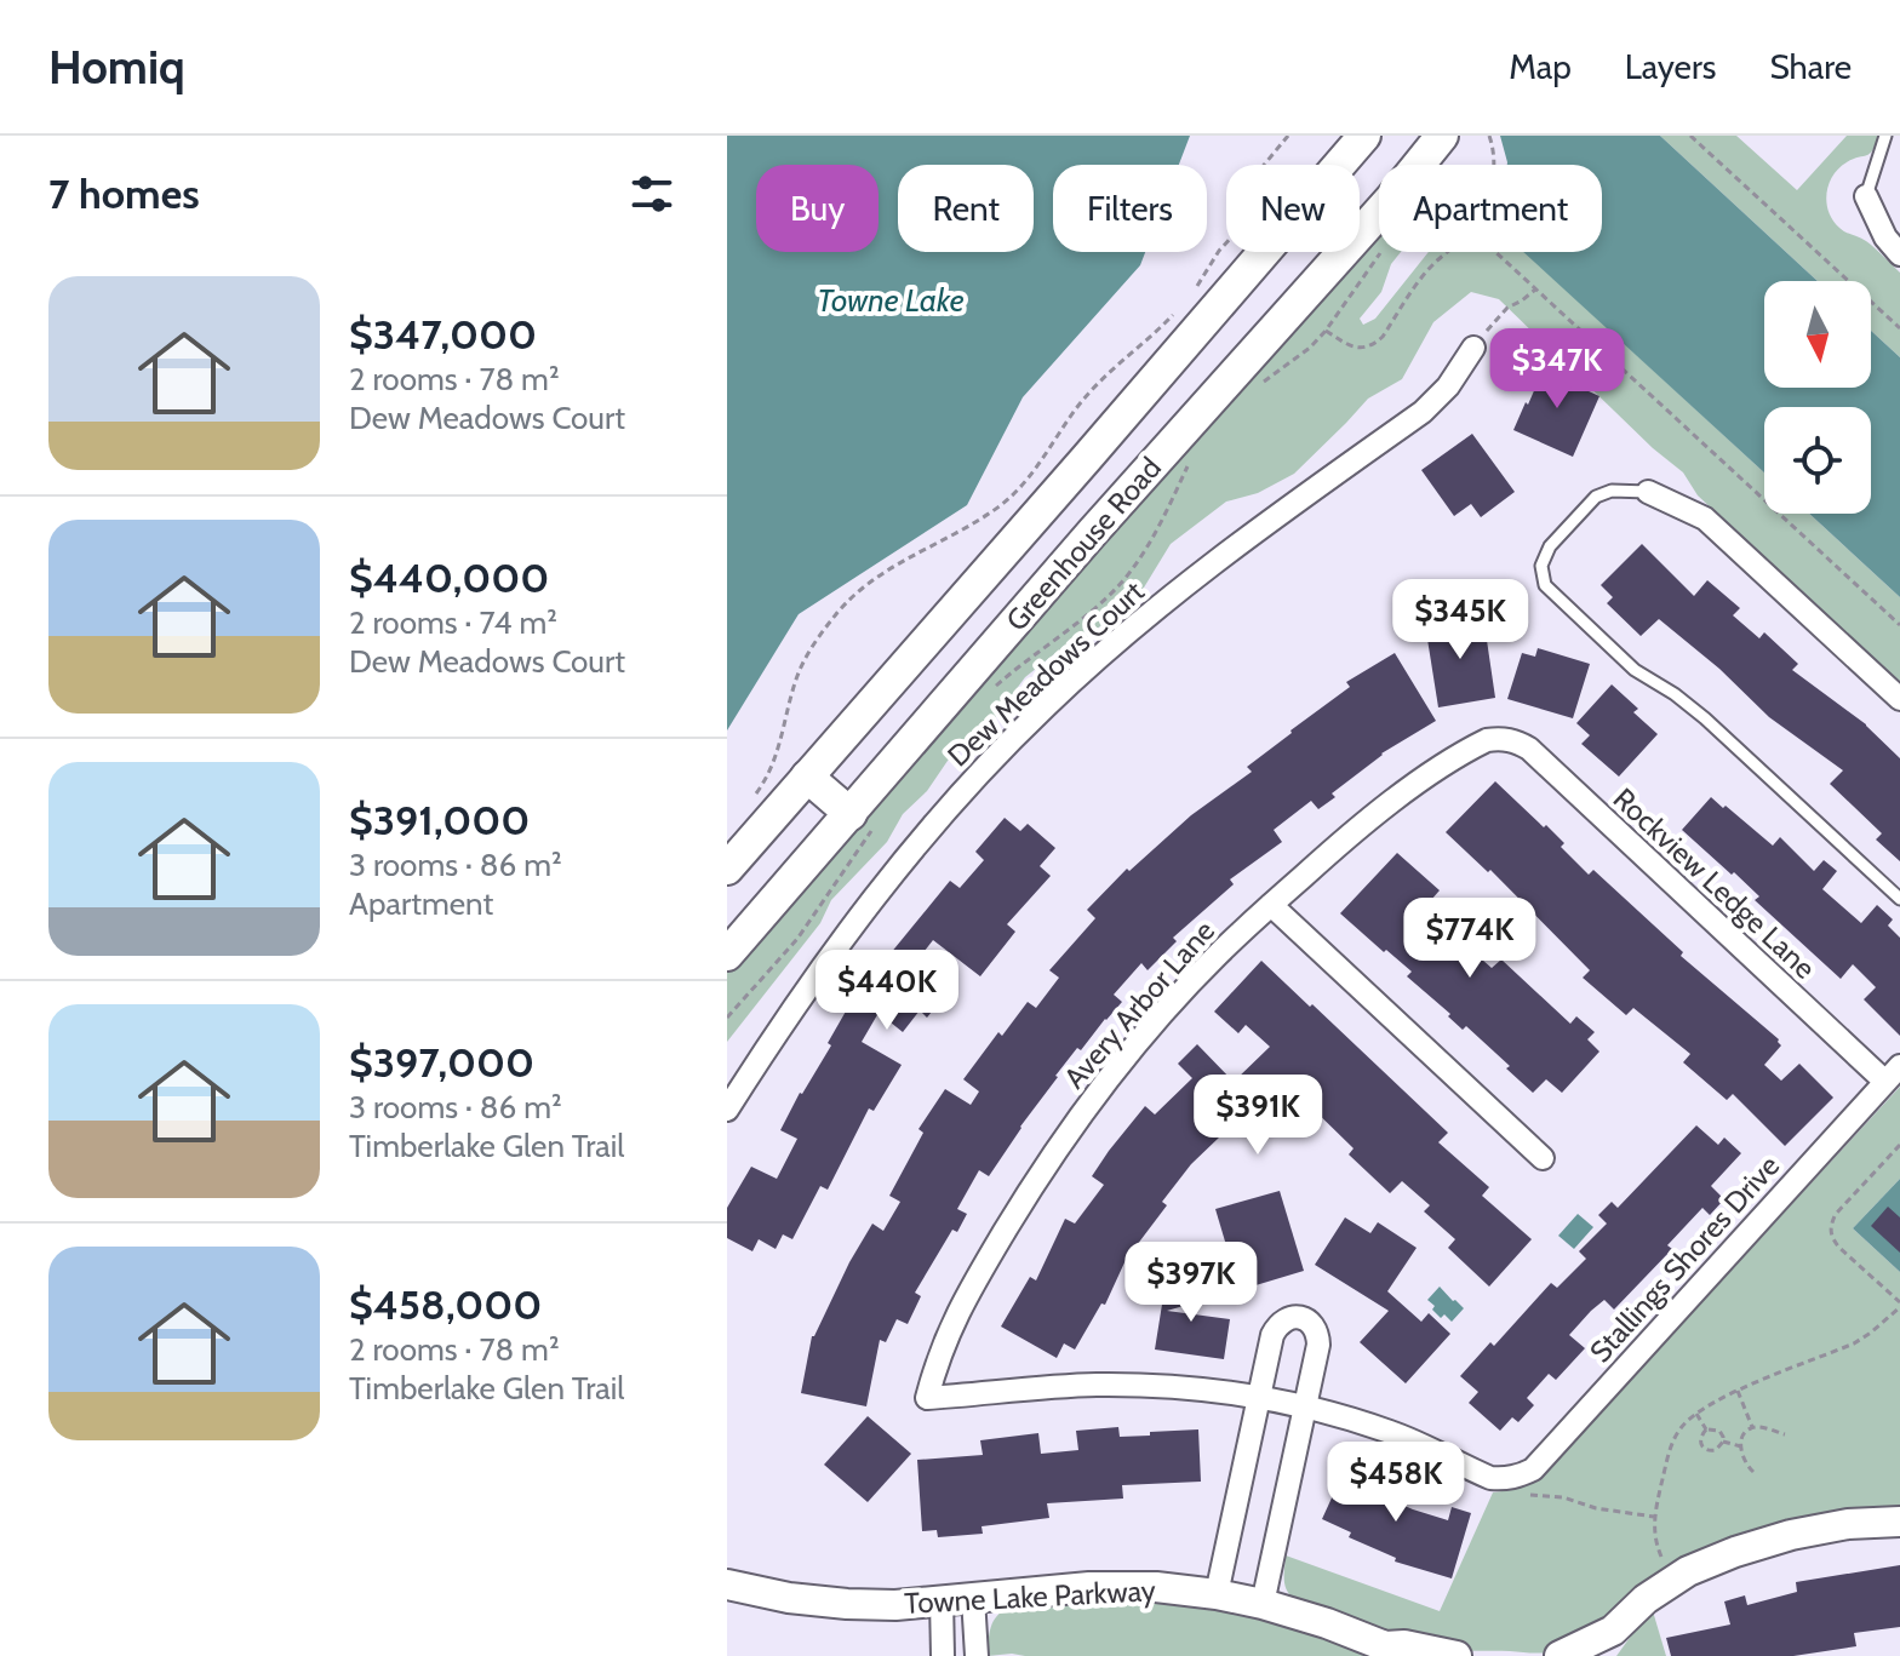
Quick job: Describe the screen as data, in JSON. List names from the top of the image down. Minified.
{"streets":{"main road":["Greenhouse Road"],"street":["Dew Meadows Court","Rockview Ledge Lane","Avery Arbor Lane","Stallings Shores Drive","Towne Lake Parkway"]},"crossings":[["Rockview Ledge Lane","Avery Arbor Lane"],["Rockview Ledge Lane","Stallings Shores Drive"]],"water":["Towne Lake"],"north":"bottom","page":{"header":"Homiq","nav":["Map","Layers","Share"],"heading":"7 homes","chip":["Buy","Rent","Filters","New","Apartment"],"list":[{"name":"$347,000","note":"2 rooms · 78 m² · Dew Meadows Court"},{"name":"$440,000","note":"2 rooms · 74 m² · Dew Meadows Court"},{"name":"$391,000","note":"3 rooms · 86 m² · Apartment"},{"name":"$397,000","note":"3 rooms · 86 m² · Timberlake Glen Trail"},{"name":"$458,000","note":"2 rooms · 78 m² · Timberlake Glen Trail"}],"price":["$347K","$345K","$774K","$440K","$391K","$397K","$458K"]}}
